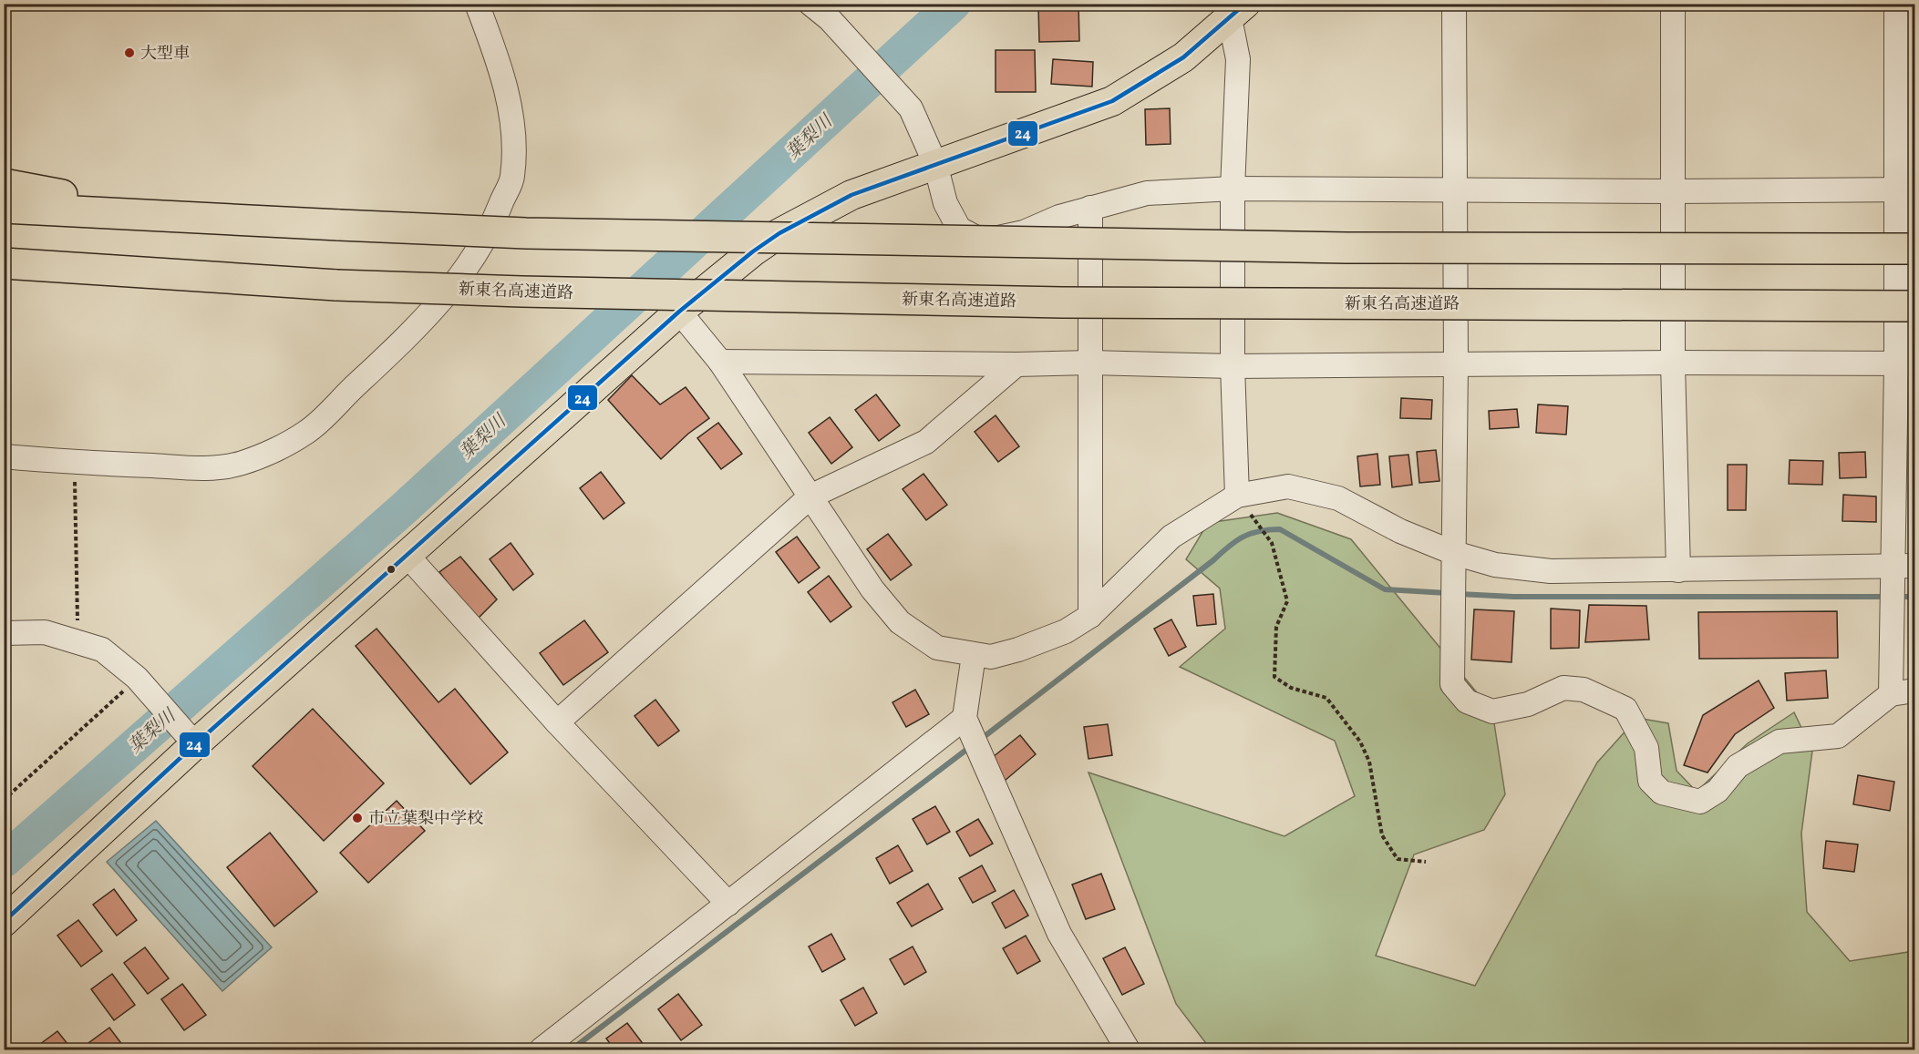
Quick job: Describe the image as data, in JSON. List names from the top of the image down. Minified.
{"streets":{"highway":["新東名高速道路"]},"water":["葉梨川"],"places":["大型車","市立葉梨中学校"],"lines":["transit line 24"]}
